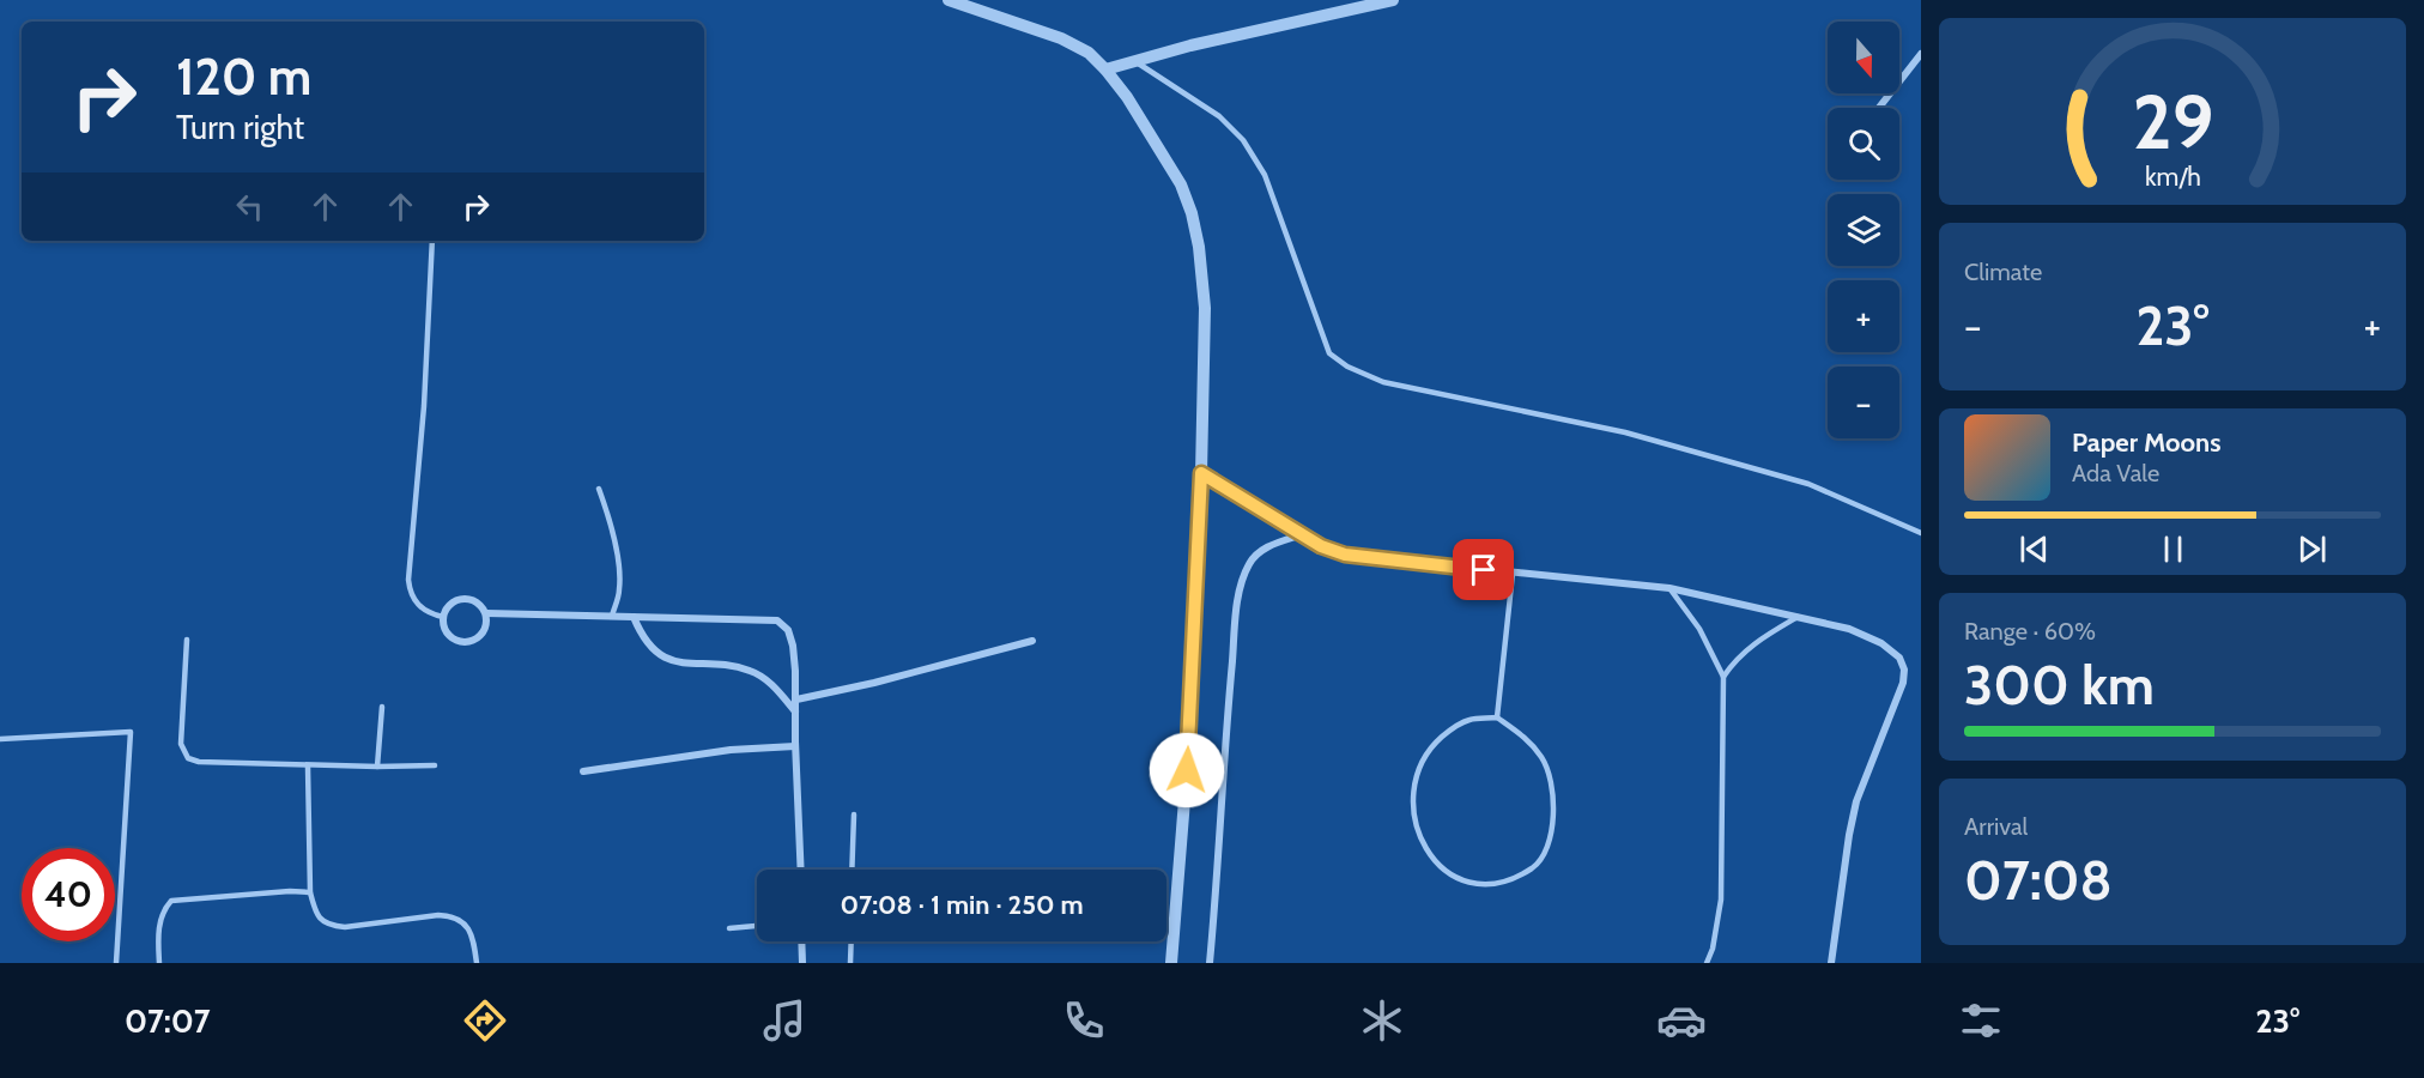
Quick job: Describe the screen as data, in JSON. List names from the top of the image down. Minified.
{"north":"bottom","page":{"map_buttons":["+","−"],"turn":["120 m","Turn right"],"tile":["Climate",["Range · 60%","300 km"],["Arrival","07:08"]],"heat":["−","23°","+"],"song":["Paper Moons","Ada Vale"],"limit":"40","trip":"07:08 · 1 min · 250 m","tabs":["07:07","23°"],"gauge":["29","km/h"]}}
